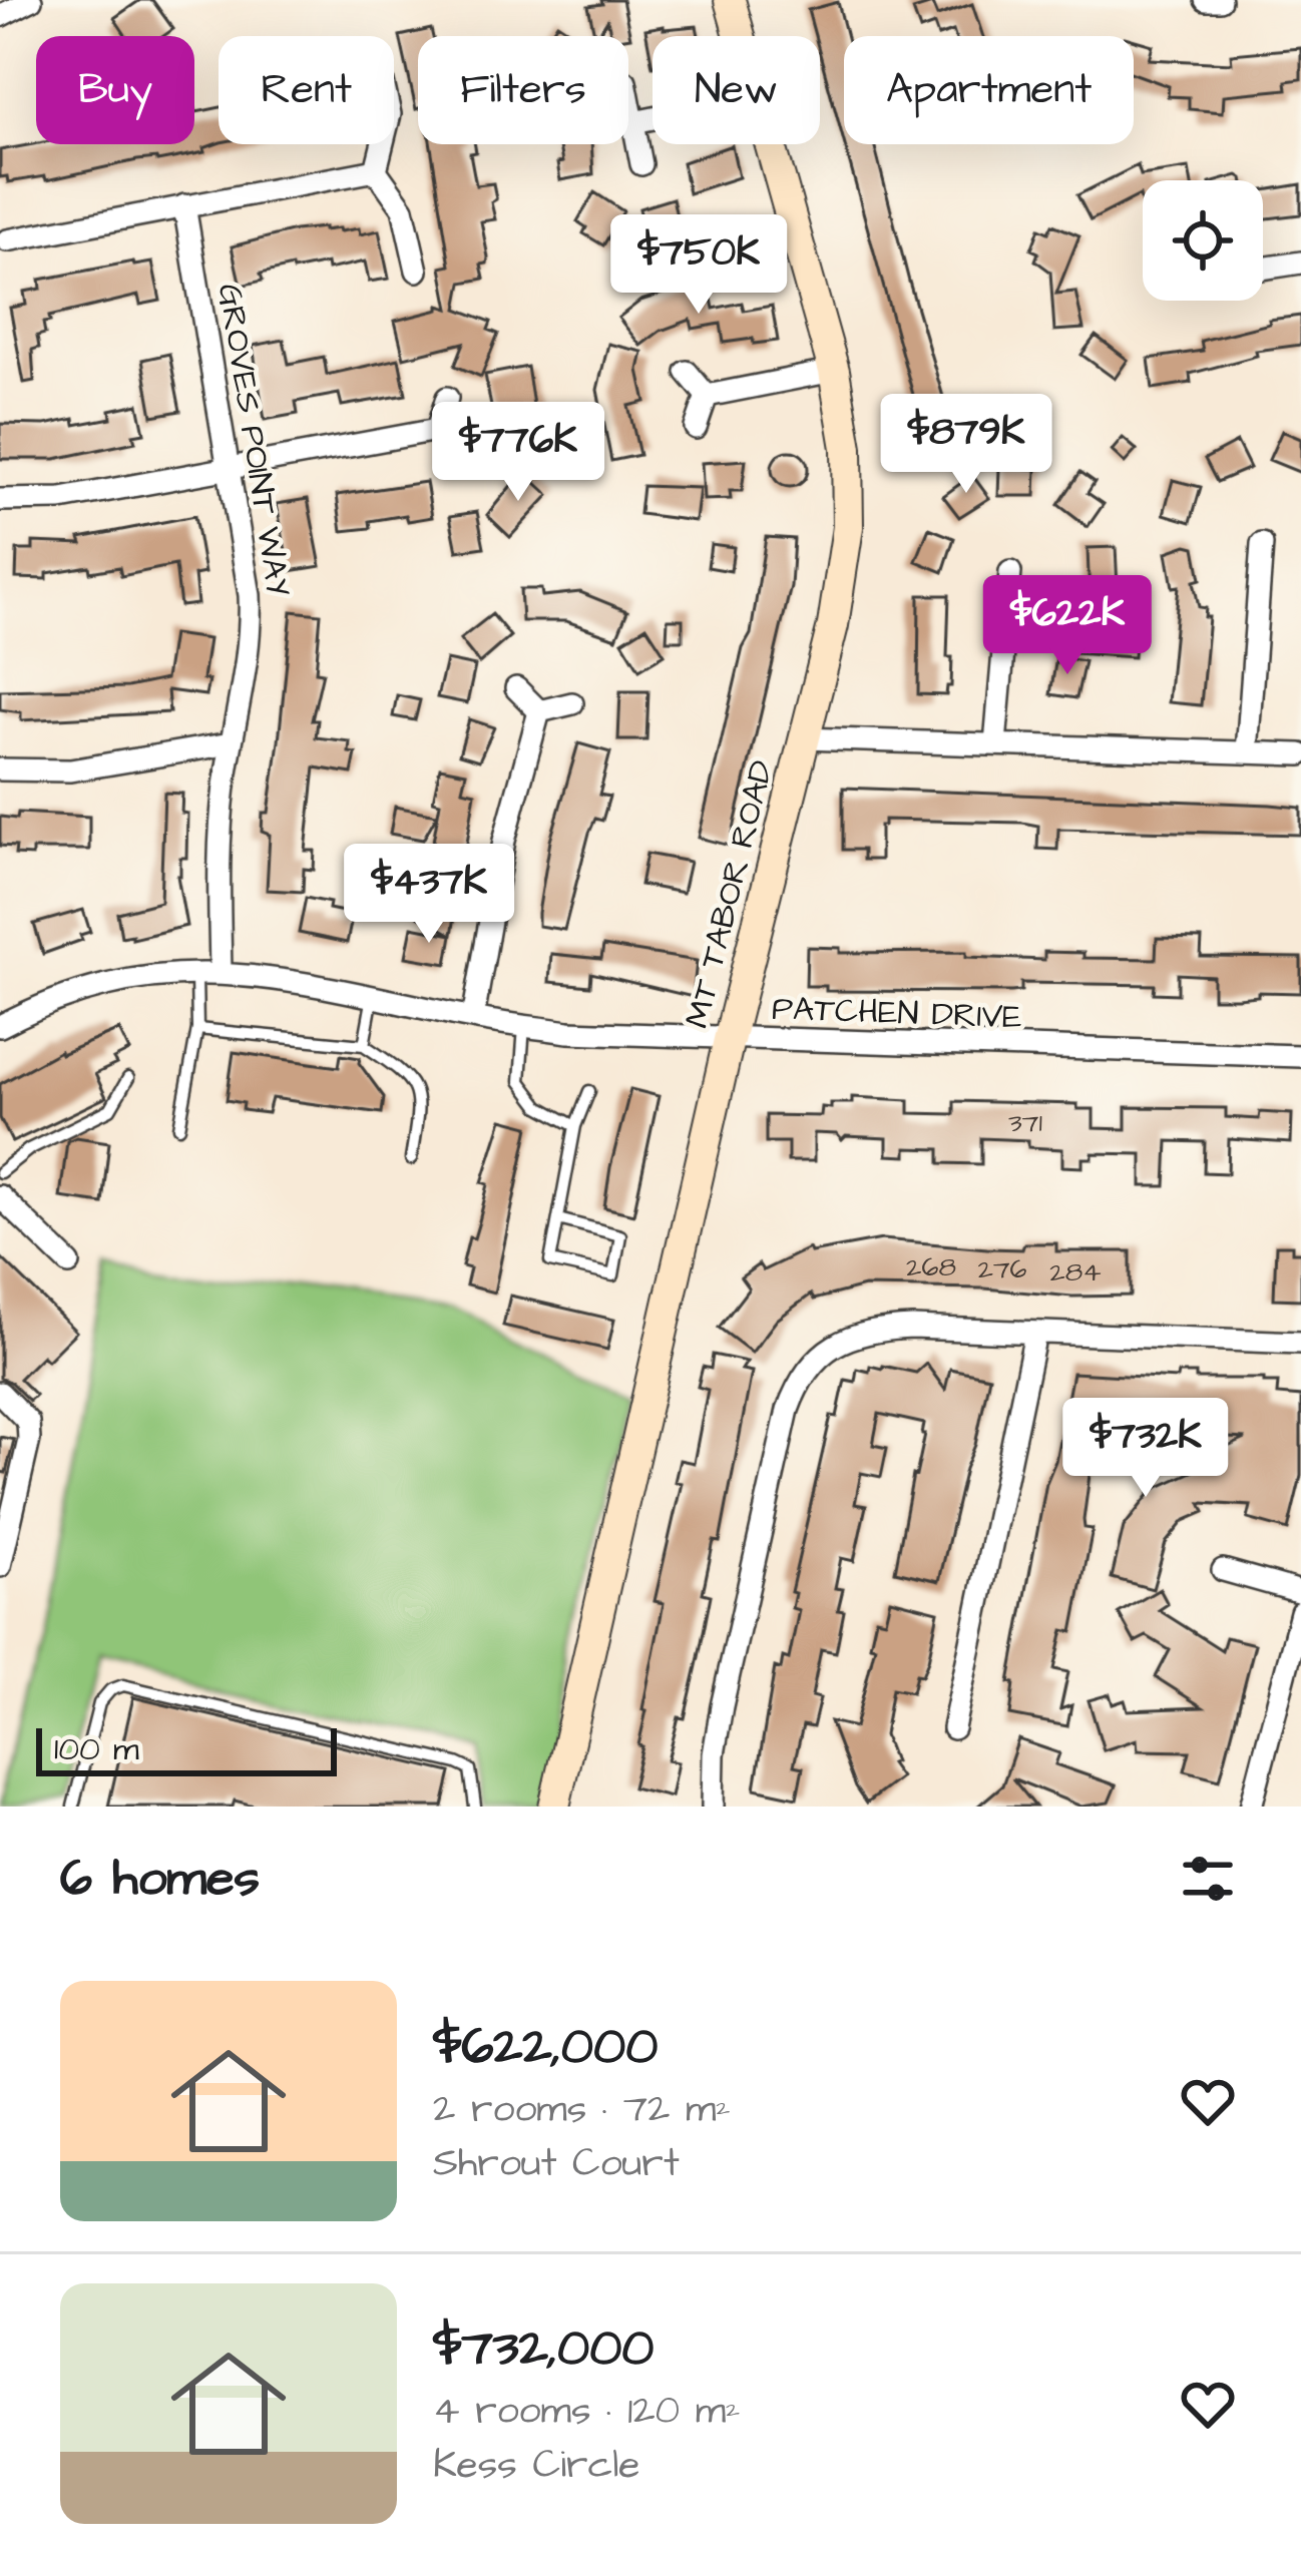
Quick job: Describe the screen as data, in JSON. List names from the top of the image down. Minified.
{"streets":{"street":["GROVES POINT WAY","MT TABOR ROAD","PATCHEN DRIVE"]},"crossings":[["GROVES POINT WAY","PATCHEN DRIVE"],["MT TABOR ROAD","PATCHEN DRIVE"]],"house_numbers":["371","268","276","284"],"scale_bar":"100 m","page":{"chip":["Buy","Rent","Filters","New","Apartment"],"price":["$750K","$879K","$776K","$622K","$437K","$732K"],"scale":"100 m","heading":"6 homes","list":[{"name":"$622,000","note":"2 rooms · 72 m² · Shrout Court"},{"name":"$732,000","note":"4 rooms · 120 m² · Kess Circle"}]}}
